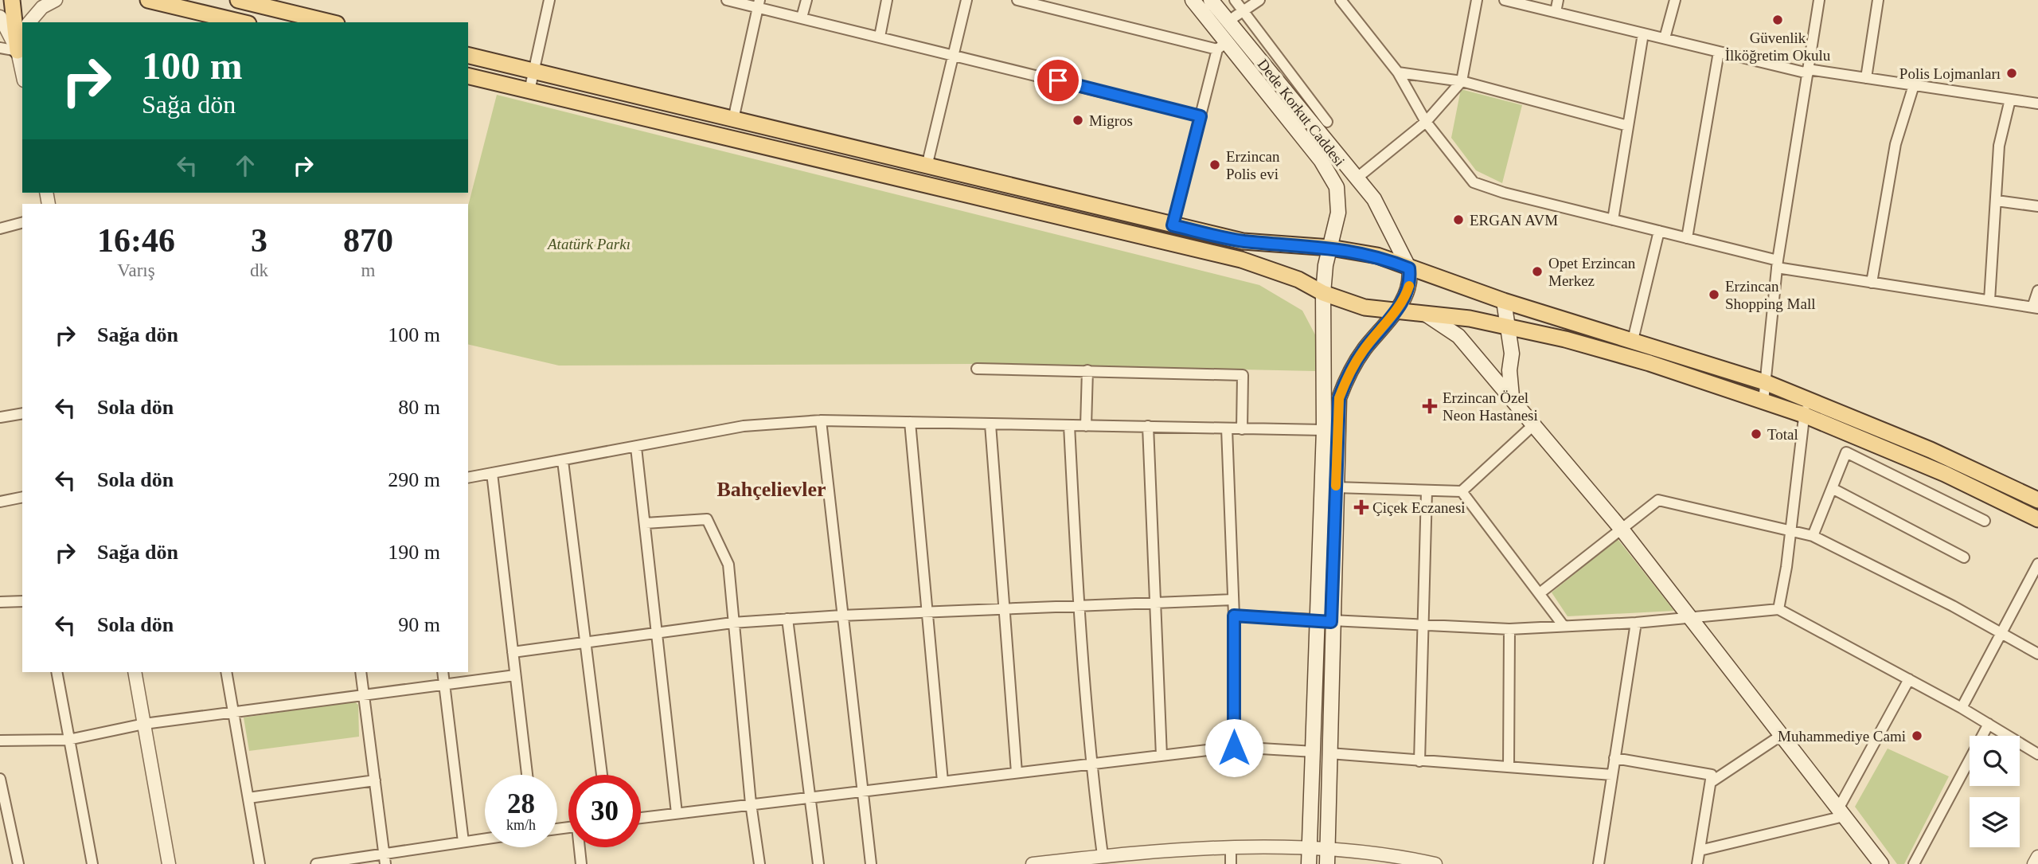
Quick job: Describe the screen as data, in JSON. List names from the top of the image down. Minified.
{"streets":{"main road":["Dede Korkut Caddesi"]},"districts":["Bahçelievler"],"parks":["Atatürk Parkı"],"places":{"other":["Güvenlik İlköğretim Okulu","Polis Lojmanları","Migros","Erzincan Polis evi","ERGAN AVM","Opet Erzincan Merkez","Erzincan Shopping Mall","Total","Muhammediye Cami"],"health":["Erzincan Özel Neon Hastanesi","Çiçek Eczanesi"]},"page":{"turn":["100 m","Sağa dön"],"eta":["16:46","Varış","3","dk","870","m"],"list":[{"name":"Sağa dön","value":"100 m"},{"name":"Sola dön","value":"80 m"},{"name":"Sola dön","value":"290 m"},{"name":"Sağa dön","value":"190 m"},{"name":"Sola dön","value":"90 m"}],"speed":"28 km/h","limit":"30"}}
